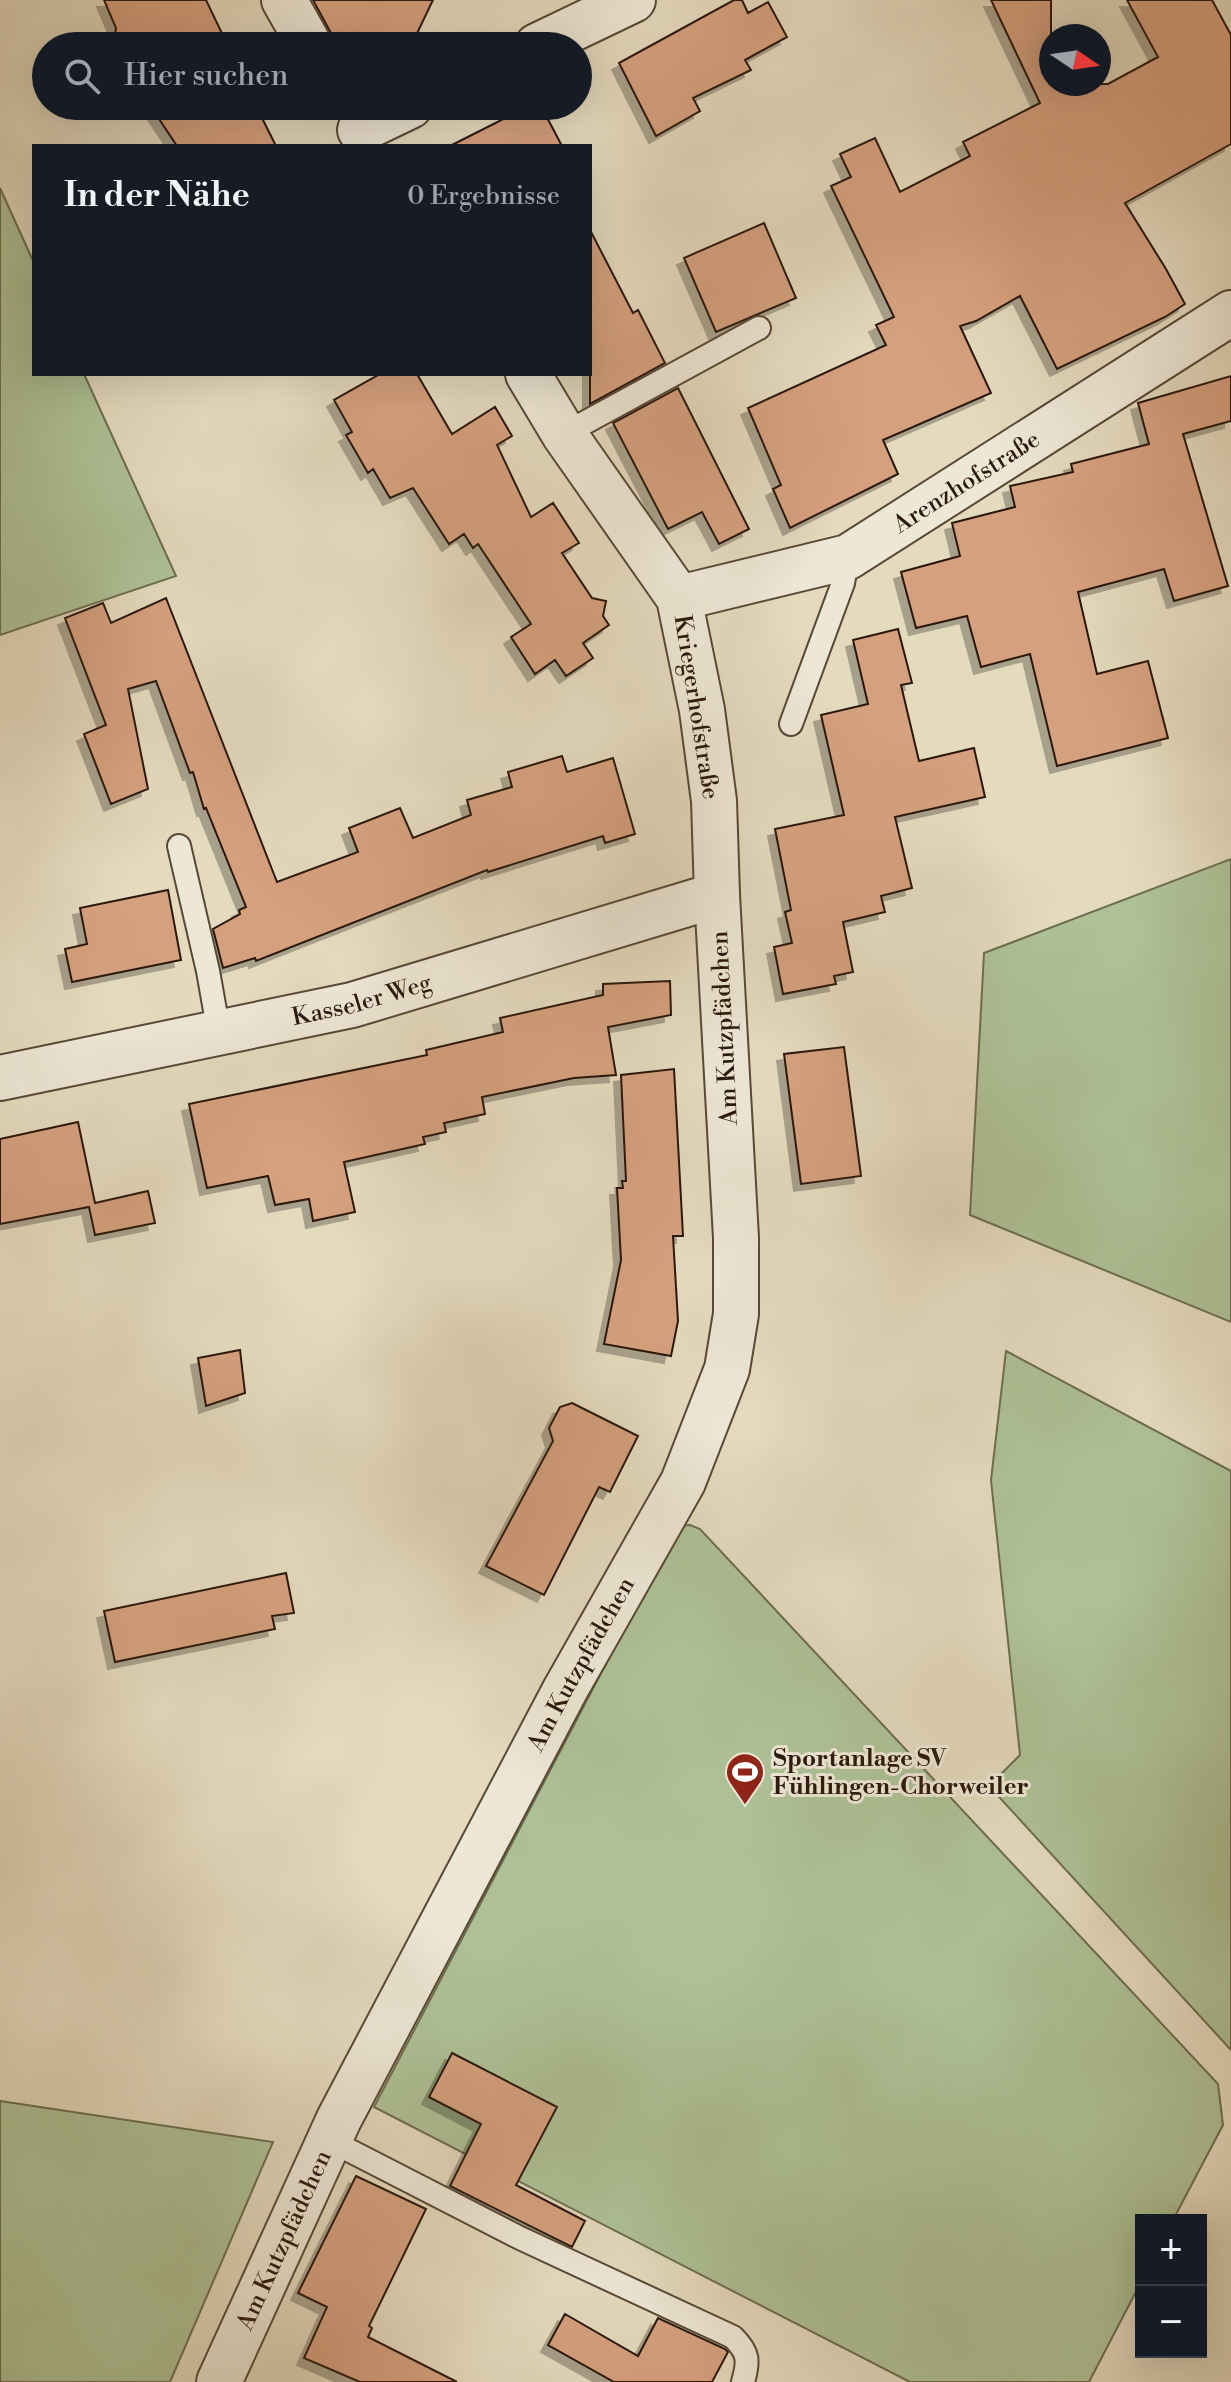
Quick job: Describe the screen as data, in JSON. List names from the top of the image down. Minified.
{"streets":{"street":["Arenzhofstraße","Kriegerhofstraße","Kasseler Weg","Am Kutzpfädchen"]},"crossings":[["Arenzhofstraße","Kriegerhofstraße"],["Kriegerhofstraße","Kasseler Weg"],["Kriegerhofstraße","Am Kutzpfädchen"],["Kasseler Weg","Am Kutzpfädchen"]],"places":{"sports":["Sportanlage SV Fühlingen-Chorweiler"]},"north":"right","page":{"search":"Hier suchen","heading":["In der Nähe","0 Ergebnisse"],"map_buttons":["+","−"]}}
